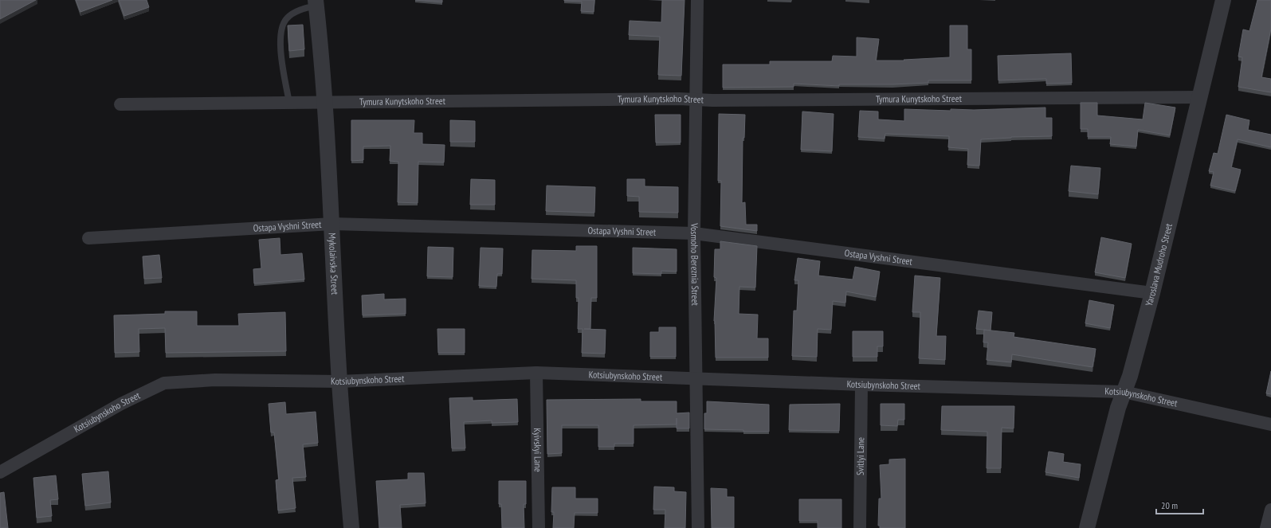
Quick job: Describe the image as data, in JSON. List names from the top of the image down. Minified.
{"streets":{"street":["Tymura Kunytskoho Street","Ostapa Vyshni Street","Mykolaivska Street","Vosmoho Bereznia Street","Yaroslava Mudroho Street","Kotsiubynskoho Street","Kyivskyi Lane","Svitlyi Lane"]},"crossings":[["Tymura Kunytskoho Street","Mykolaivska Street"],["Tymura Kunytskoho Street","Vosmoho Bereznia Street"],["Tymura Kunytskoho Street","Yaroslava Mudroho Street"],["Ostapa Vyshni Street","Mykolaivska Street"],["Ostapa Vyshni Street","Vosmoho Bereznia Street"],["Ostapa Vyshni Street","Yaroslava Mudroho Street"],["Mykolaivska Street","Kotsiubynskoho Street"],["Vosmoho Bereznia Street","Kotsiubynskoho Street"],["Yaroslava Mudroho Street","Kotsiubynskoho Street"],["Kotsiubynskoho Street","Kyivskyi Lane"],["Kotsiubynskoho Street","Svitlyi Lane"]],"scale_bar":"20 m"}
